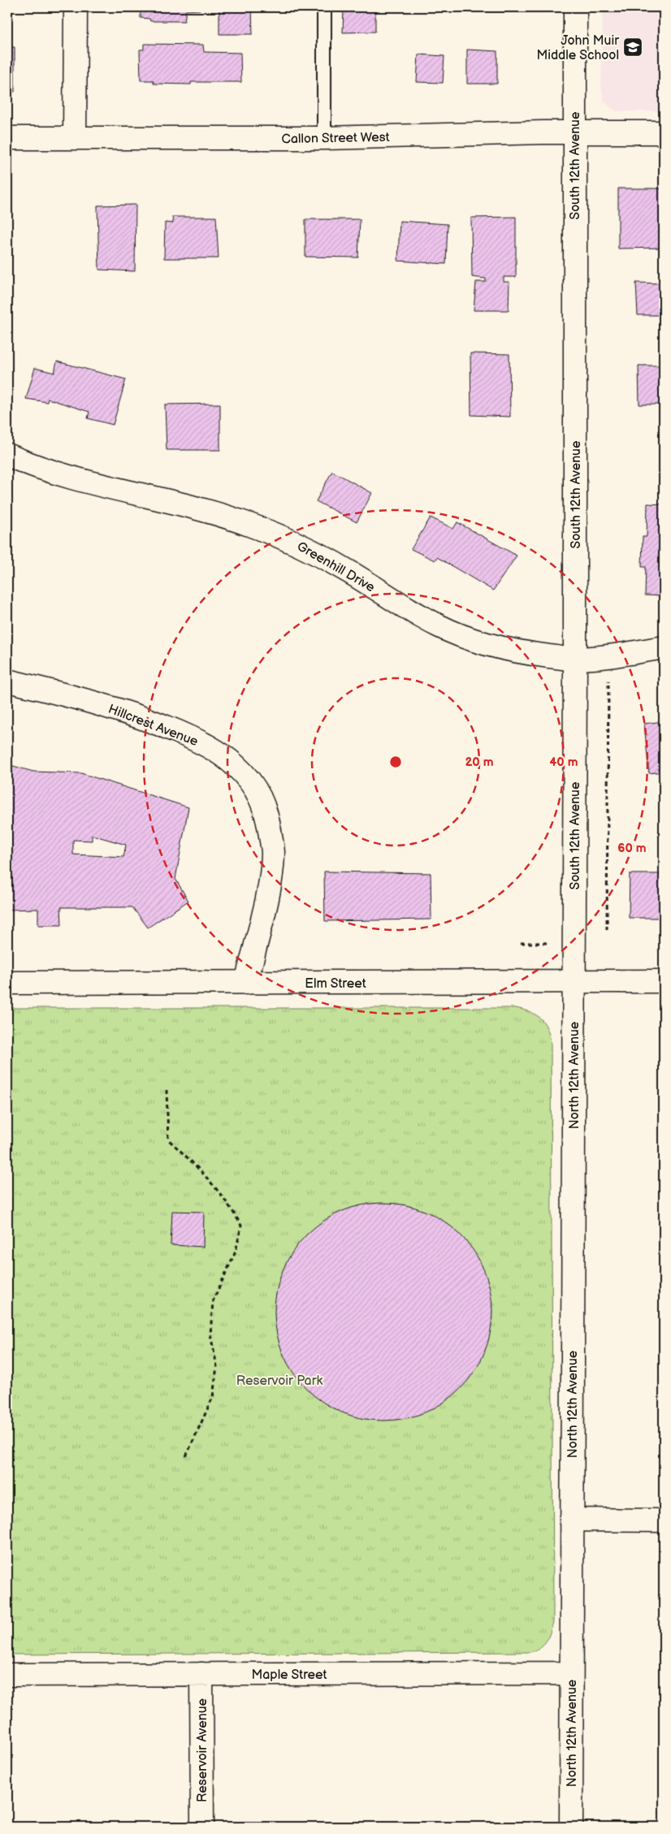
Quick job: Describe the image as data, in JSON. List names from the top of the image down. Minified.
{"streets":{"street":["Callon Street West","South 12th Avenue","Greenhill Drive","Hillcrest Avenue","Elm Street","North 12th Avenue","Maple Street","Reservoir Avenue"]},"crossings":[["Callon Street West","South 12th Avenue"],["South 12th Avenue","Greenhill Drive"],["South 12th Avenue","Elm Street"],["South 12th Avenue","North 12th Avenue"],["Hillcrest Avenue","Elm Street"],["Elm Street","North 12th Avenue"],["North 12th Avenue","Maple Street"],["Maple Street","Reservoir Avenue"]],"parks":["Reservoir Park"],"places":{"school or university":["John Muir Middle School"]},"rings":["20 m","40 m","60 m"]}
